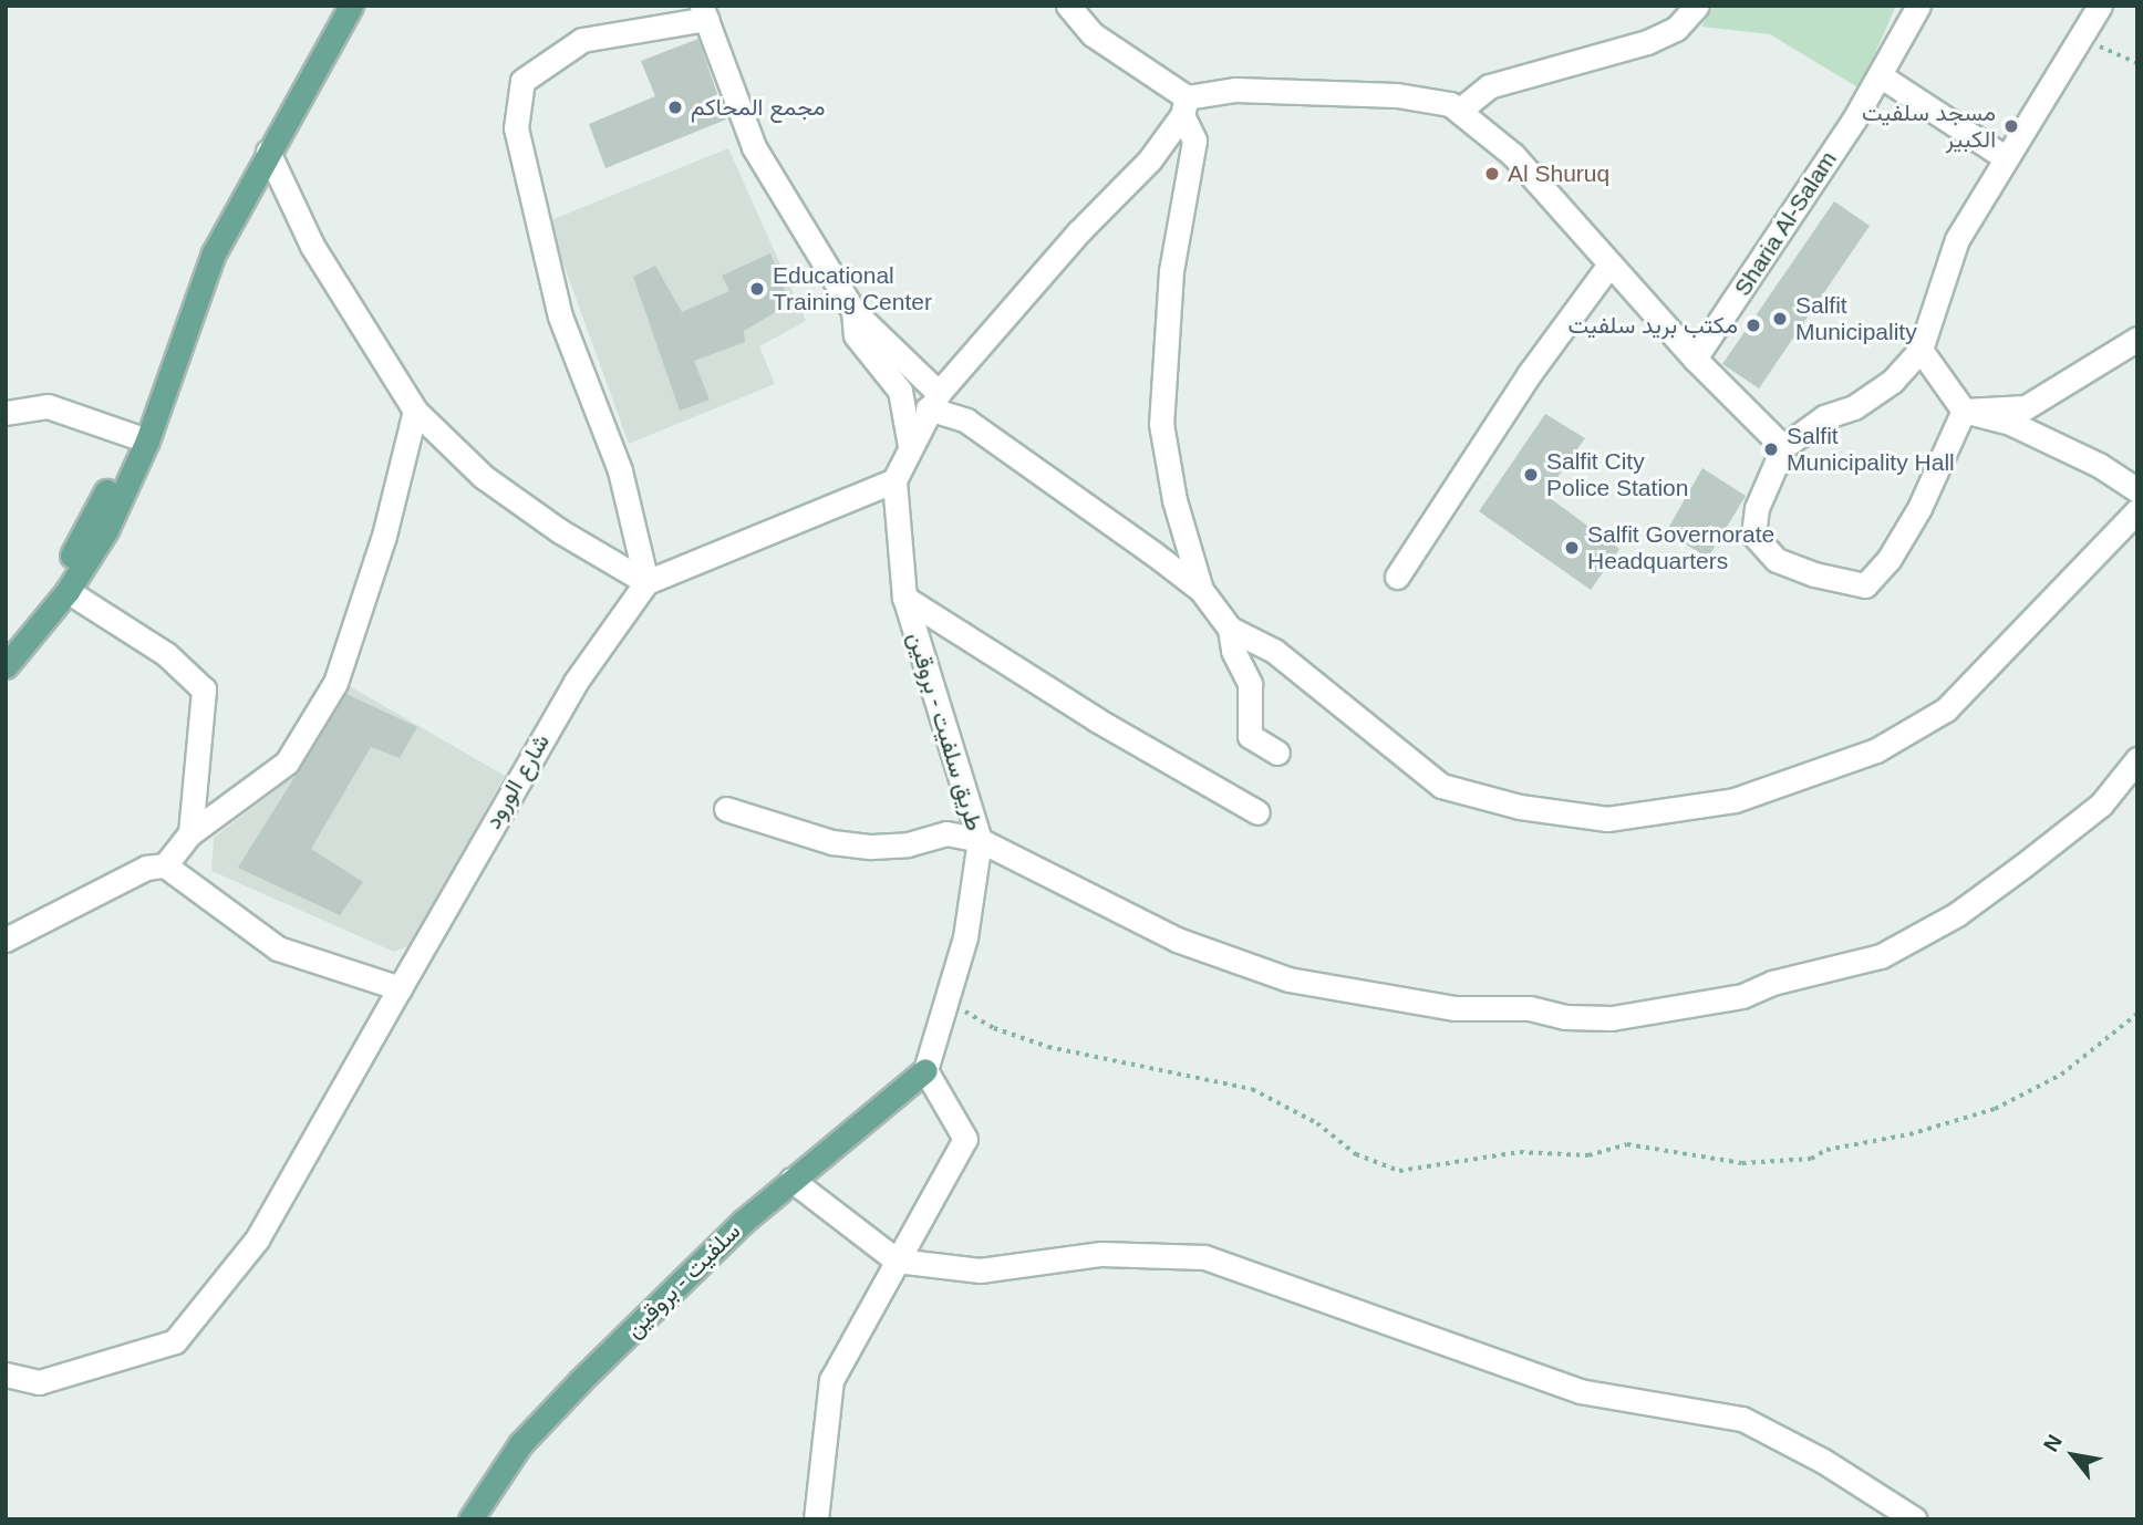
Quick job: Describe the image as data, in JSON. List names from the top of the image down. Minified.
{"streets":{"main road":["سلفيت - بروقين"],"street":["Sharia Al-Salam","طريق سلفيت - بروقين","شارع الورود"]},"crossings":[["طريق سلفيت - بروقين","سلفيت - بروقين"]],"places":["مجمع المحاكم","مسجد سلفيت الكبير","Al Shuruq","Educational Training Center","Salfit Municipality","مكتب بريد سلفيت","Salfit Municipality Hall","Salfit City Police Station","Salfit Governorate Headquarters"],"north":"top left"}
